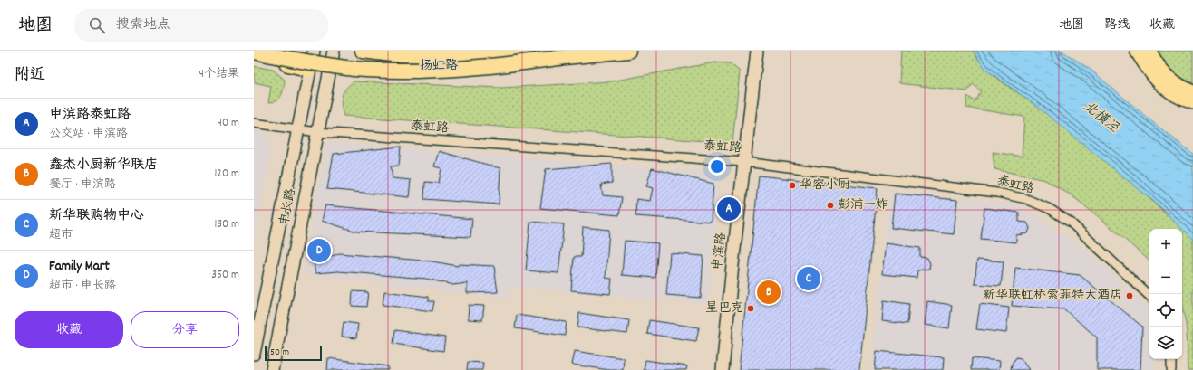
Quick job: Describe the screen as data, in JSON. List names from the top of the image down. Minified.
{"streets":{"main road":["扬虹路","申长路","申滨路"],"street":["泰虹路"]},"crossings":[["扬虹路","申长路"],["泰虹路","申长路"],["泰虹路","申滨路"]],"water":["北横泾"],"places":["华容小厨","彭浦一炸","新华联虹桥索菲特大酒店","星巴克"],"scale_bar":"50 m","page":{"header":"地图","search":"搜索地点","nav":["地图","路线","收藏"],"heading":["附近","4个结果"],"list":[{"mark":"A","name":"申滨路泰虹路","note":"公交站 · 申滨路","value":"40 m"},{"mark":"B","name":"鑫杰小厨新华联店","note":"餐厅 · 申滨路","value":"120 m"},{"mark":"C","name":"新华联购物中心","note":"超市","value":"130 m"},{"mark":"D","name":"Family Mart","note":"超市 · 申长路","value":"350 m"}],"pins":["A","D","C","B"],"map_buttons":["+","−"],"buttons":["收藏","分享"],"scale":"50 m"}}
